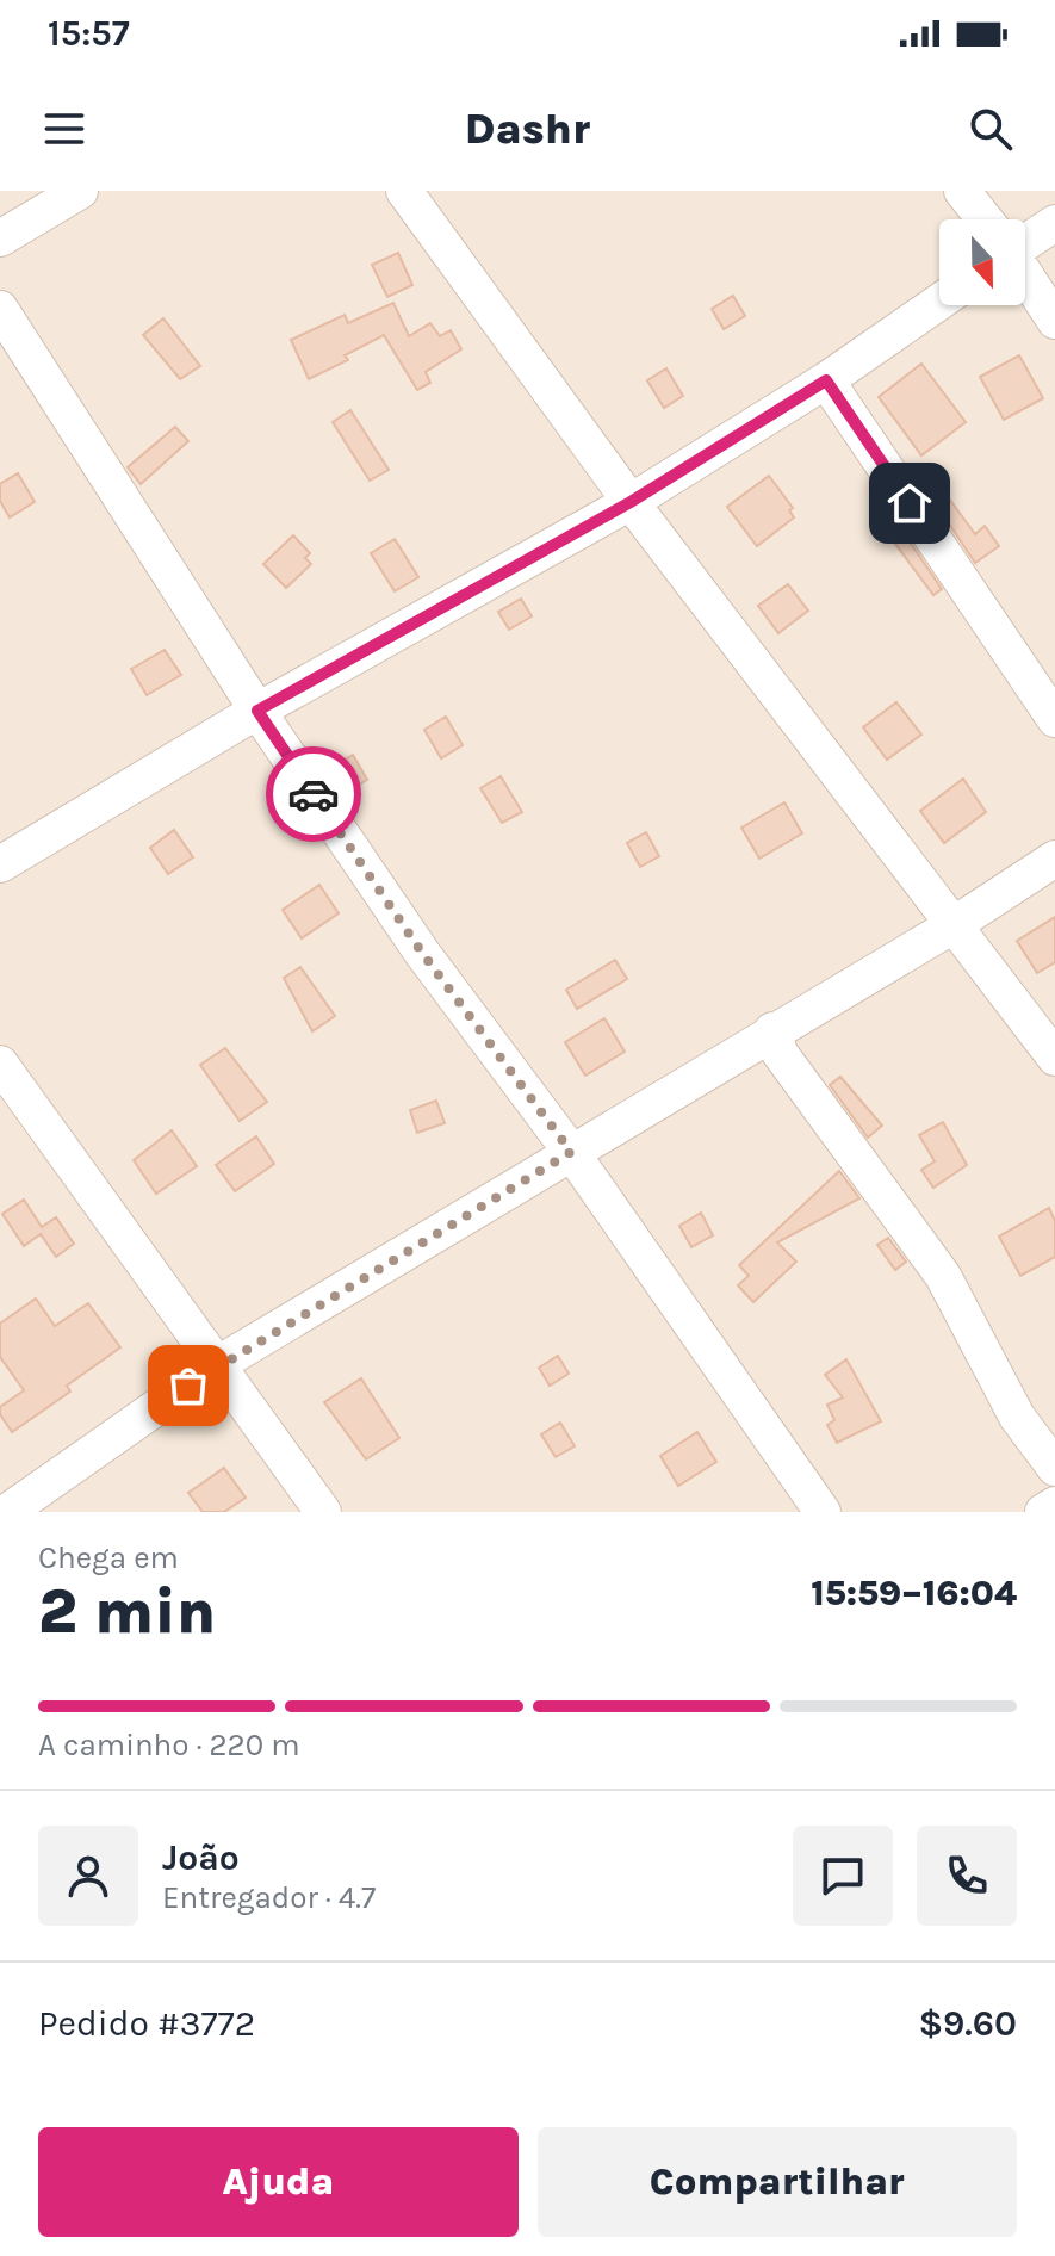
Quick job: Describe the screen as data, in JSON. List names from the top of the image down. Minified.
{"north":"bottom","page":{"status":"15:57","header":"Dashr","heading":["2 min","Chega em","15:59–16:04"],"panel":["João","Entregador · 4.7","Pedido #3772","$9.60"],"bar":"A caminho · 220 m","buttons":["Ajuda","Compartilhar"]}}
